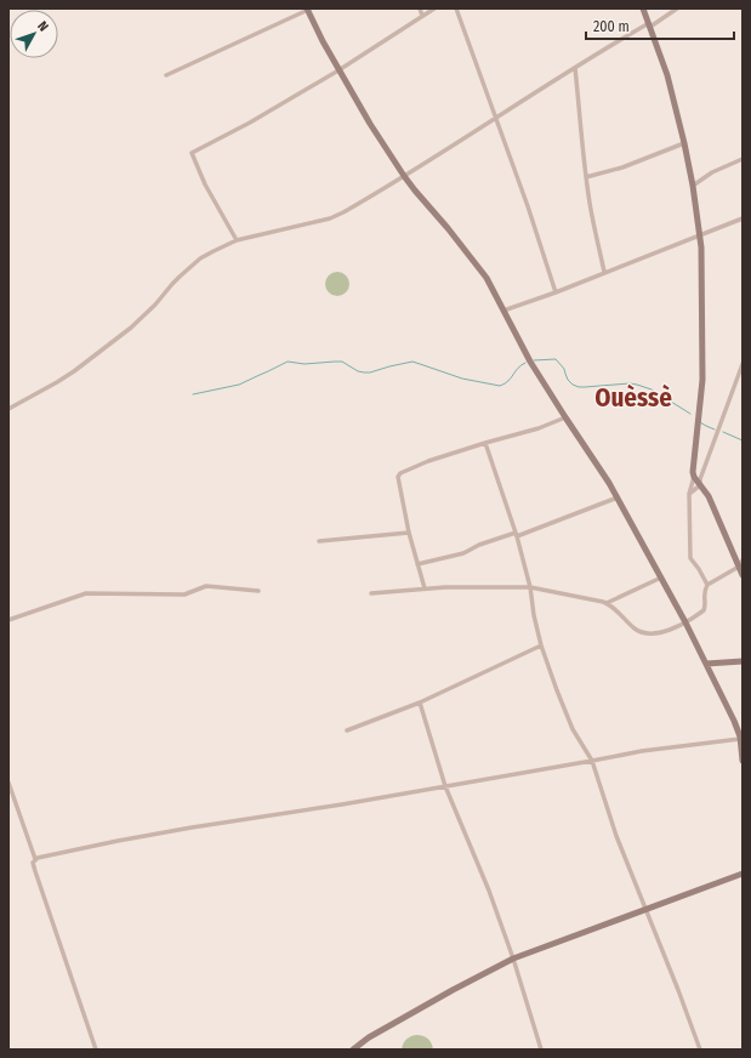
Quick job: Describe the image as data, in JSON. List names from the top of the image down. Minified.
{"districts":["Ouèssè"],"scale_bar":"200 m","north":"top right"}
